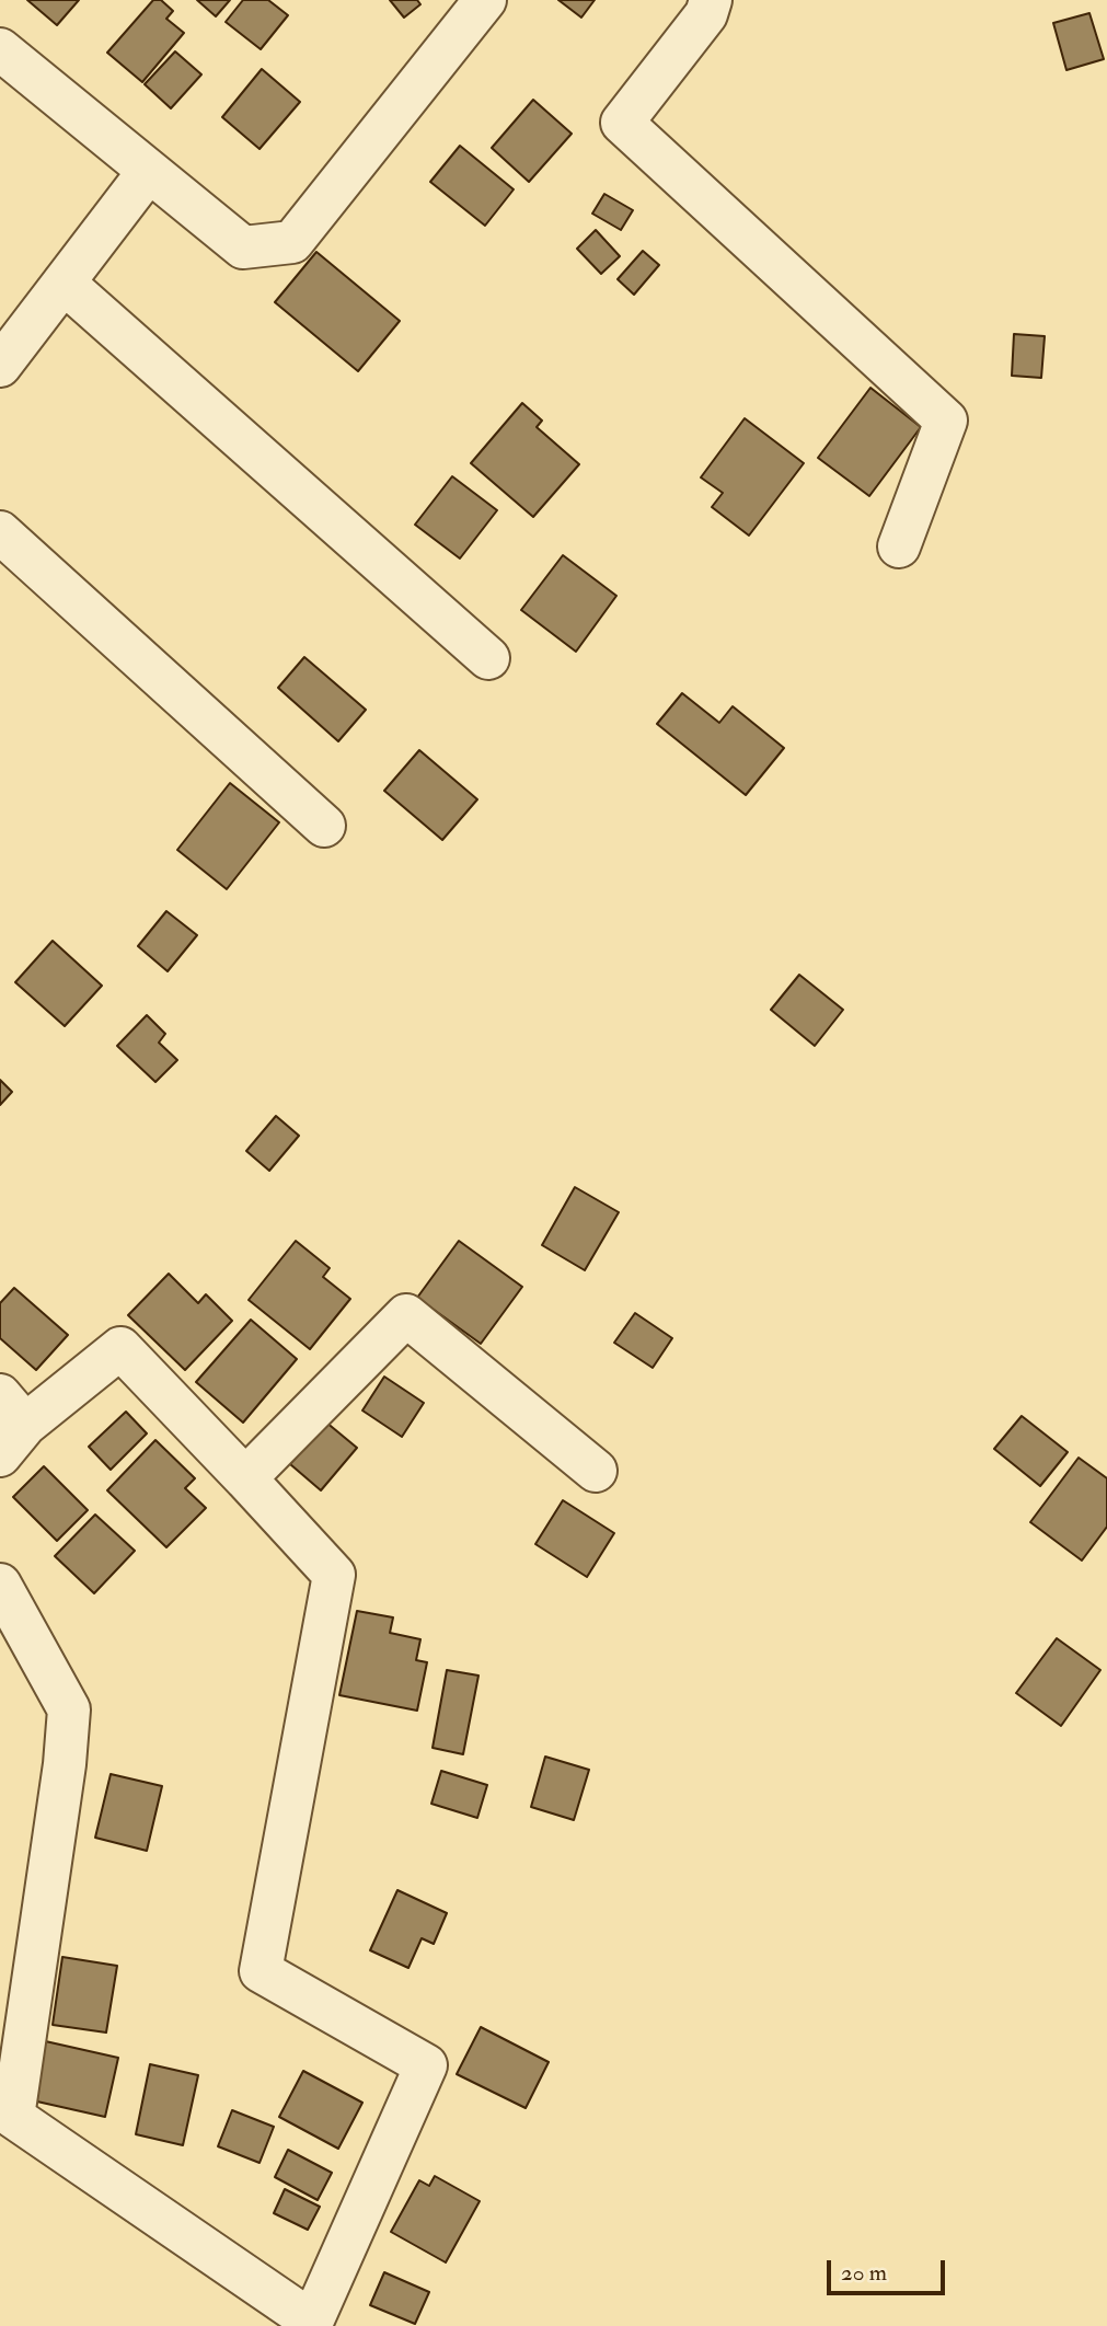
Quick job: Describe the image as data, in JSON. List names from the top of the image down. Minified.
{"scale_bar":"20 m"}
